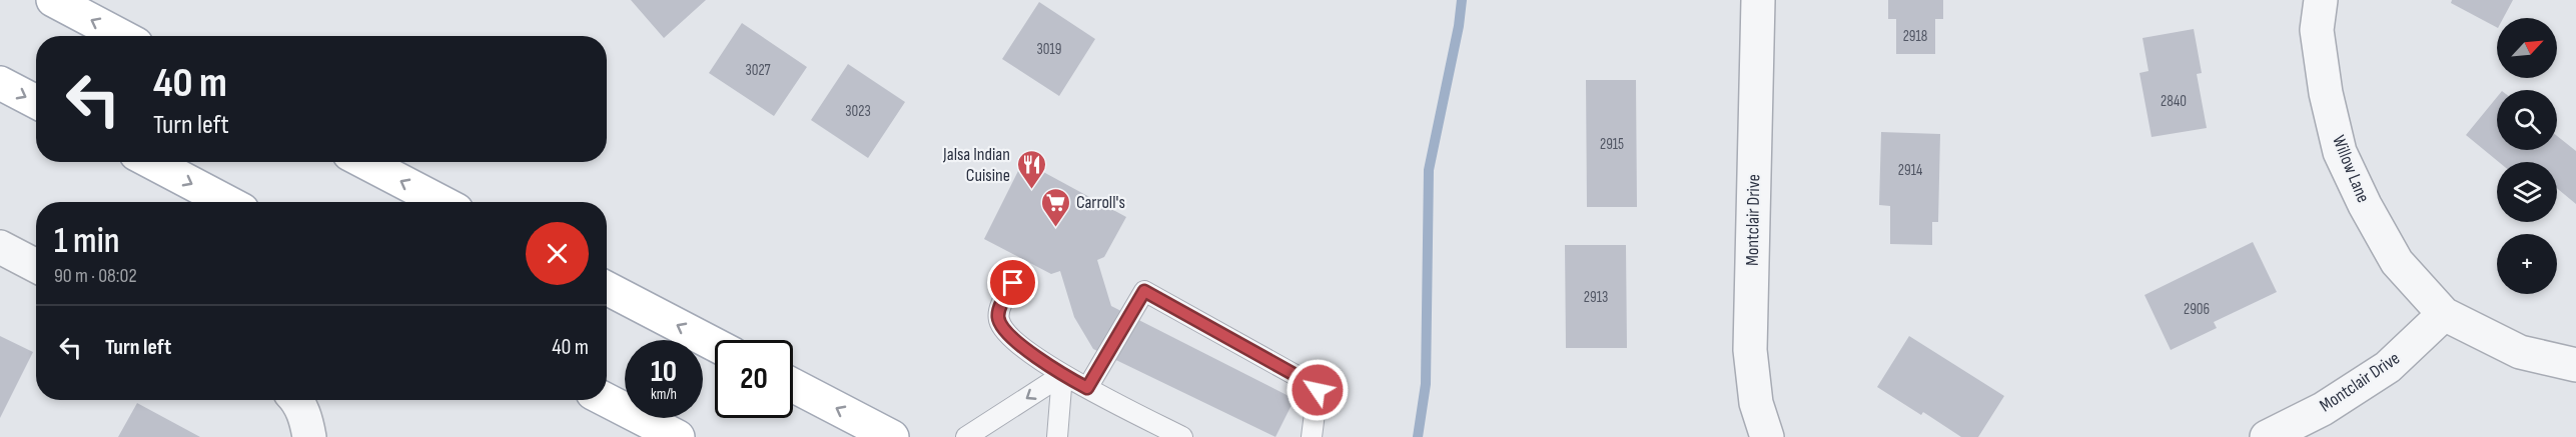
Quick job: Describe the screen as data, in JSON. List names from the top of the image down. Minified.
{"streets":{"street":["Willow Lane","Montclair Drive"]},"crossings":[["Willow Lane","Montclair Drive"]],"places":{"restaurant":["Jalsa Indian Cuisine"],"supermarket":["Carroll's"]},"house_numbers":["2918","3019","3027","2840","3023","2915","2914","2913","2906"],"north":"top right","page":{"map_buttons":"+","turn":["40 m","Turn left"],"heading":["1 min","90 m · 08:02"],"list":[{"name":"Turn left","value":"40 m"}],"speed":"10 km/h","limit":"20"}}
